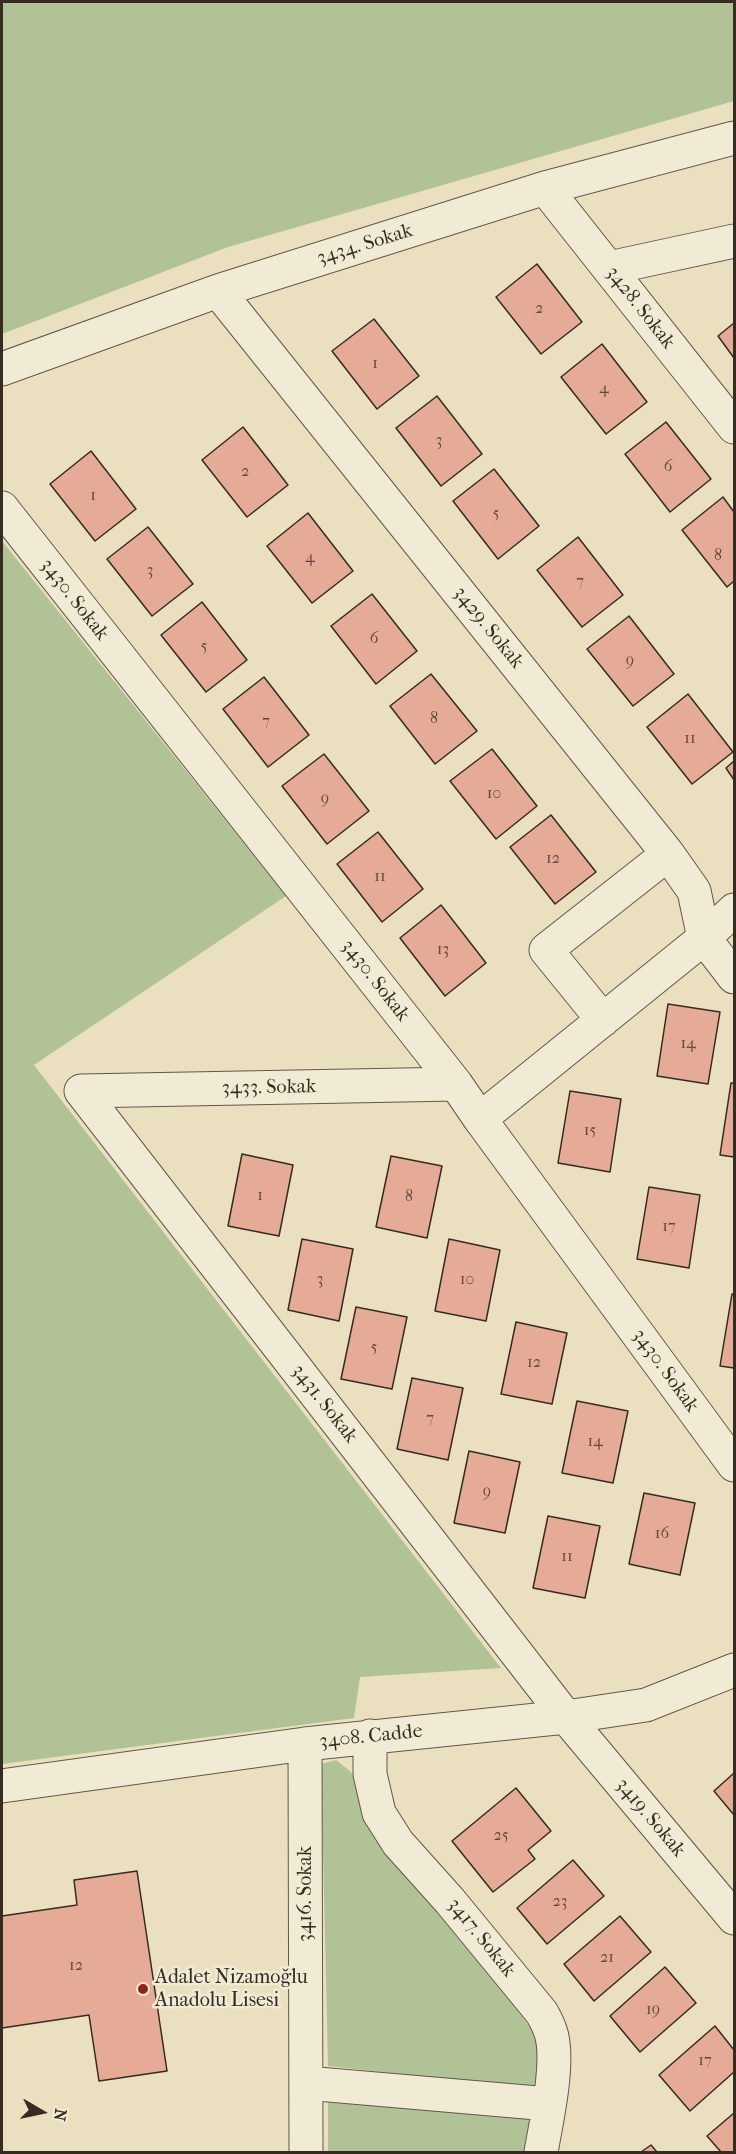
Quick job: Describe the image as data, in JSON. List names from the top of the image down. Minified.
{"streets":{"street":["3434. Sokak","3428. Sokak","3430. Sokak","3429. Sokak","3433. Sokak","3431. Sokak","3408. Cadde","3419. Sokak","3416. Sokak","3417. Sokak"]},"crossings":[["3434. Sokak","3428. Sokak"],["3434. Sokak","3429. Sokak"],["3430. Sokak","3433. Sokak"],["3433. Sokak","3431. Sokak"],["3431. Sokak","3408. Cadde"],["3431. Sokak","3419. Sokak"],["3408. Cadde","3419. Sokak"],["3408. Cadde","3416. Sokak"],["3408. Cadde","3417. Sokak"]],"places":["Adalet Nizamoğlu Anadolu Lisesi"],"house_numbers":["2","1","4","3","6","2","1","5","8","4","3","7","6","5","9","8","7","11","10","9","12","11","13","14","15","1","8","17","3","10","5","12","7","14","9","16","11","25","23","21","12","19","17"],"north":"right"}
